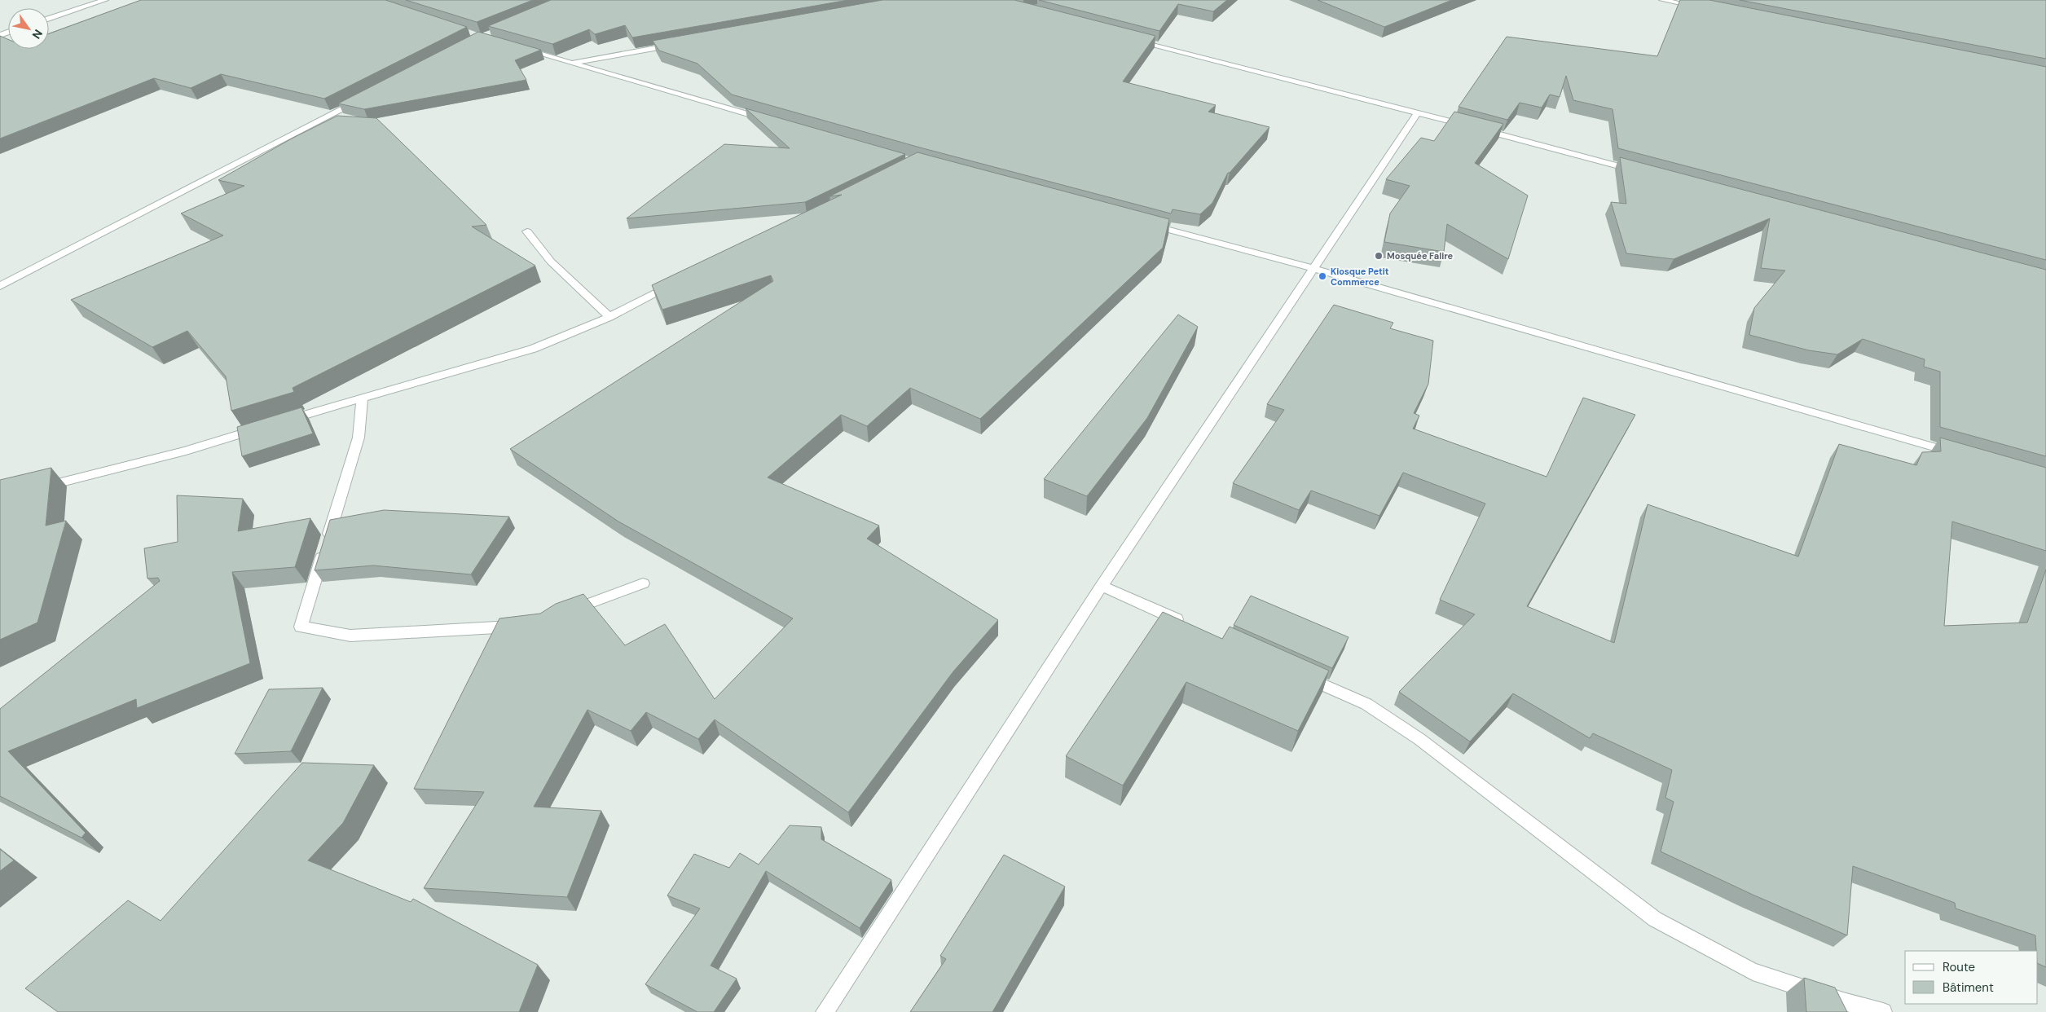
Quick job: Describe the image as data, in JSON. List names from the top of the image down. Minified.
{"places":["Mosquée Falire","Kiosque Petit Commerce"],"legend":["Route","Bâtiment"],"north":"bottom right"}
